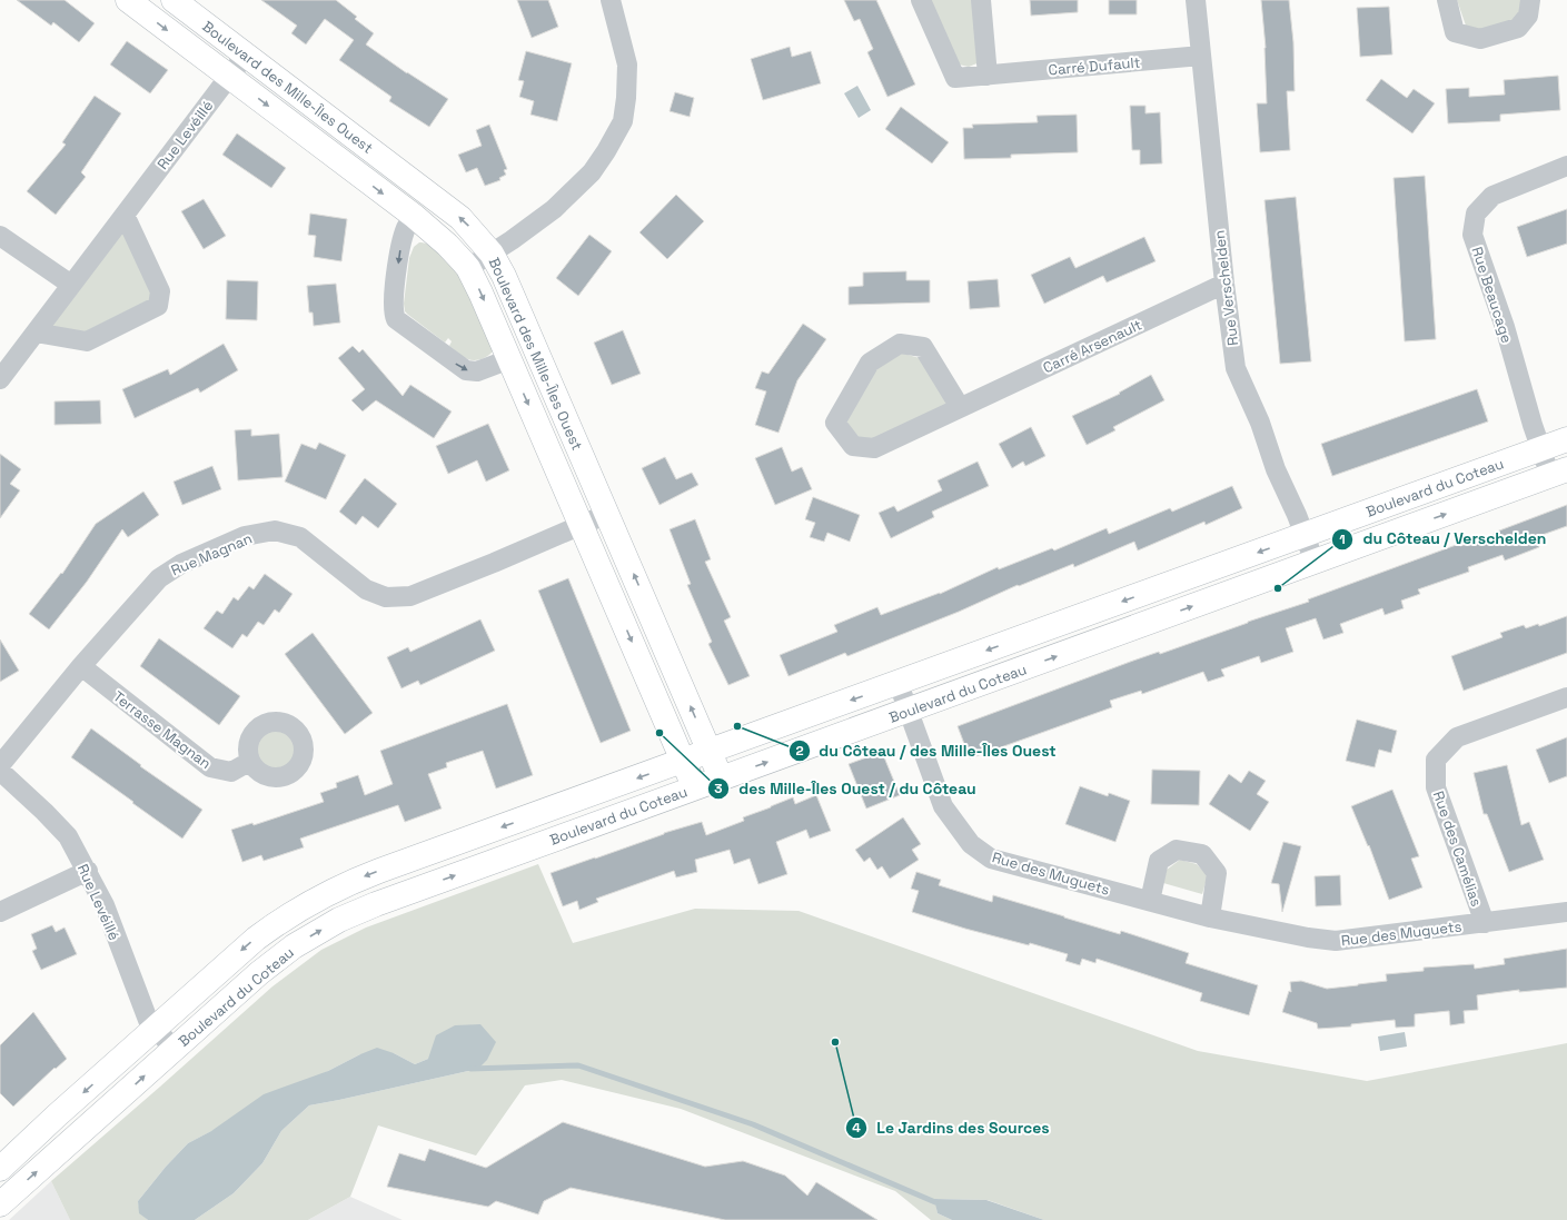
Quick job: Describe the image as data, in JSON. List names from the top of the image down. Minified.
{"streets":{"street":["Carré Dufault","Boulevard des Mille-Îles Ouest","Rue Levéillé","Rue Verschelden","Rue Beaucage","Carré Arsenault","Boulevard du Coteau","Rue Magnan","Terrasse Magnan","Rue des Camélias","Rue des Muguets"]},"crossings":[["Carré Dufault","Rue Verschelden"],["Boulevard des Mille-Îles Ouest","Rue Levéillé"],["Boulevard des Mille-Îles Ouest","Boulevard du Coteau"],["Boulevard des Mille-Îles Ouest","Rue Magnan"],["Rue Levéillé","Boulevard du Coteau"],["Rue Verschelden","Carré Arsenault"],["Rue Verschelden","Boulevard du Coteau"],["Rue Beaucage","Boulevard du Coteau"],["Boulevard du Coteau","Rue des Muguets"],["Rue Magnan","Terrasse Magnan"],["Rue des Camélias","Rue des Muguets"]],"places":["du Côteau / Verschelden","du Côteau / des Mille-Îles Ouest","des Mille-Îles Ouest / du Côteau","Le Jardins des Sources"]}
